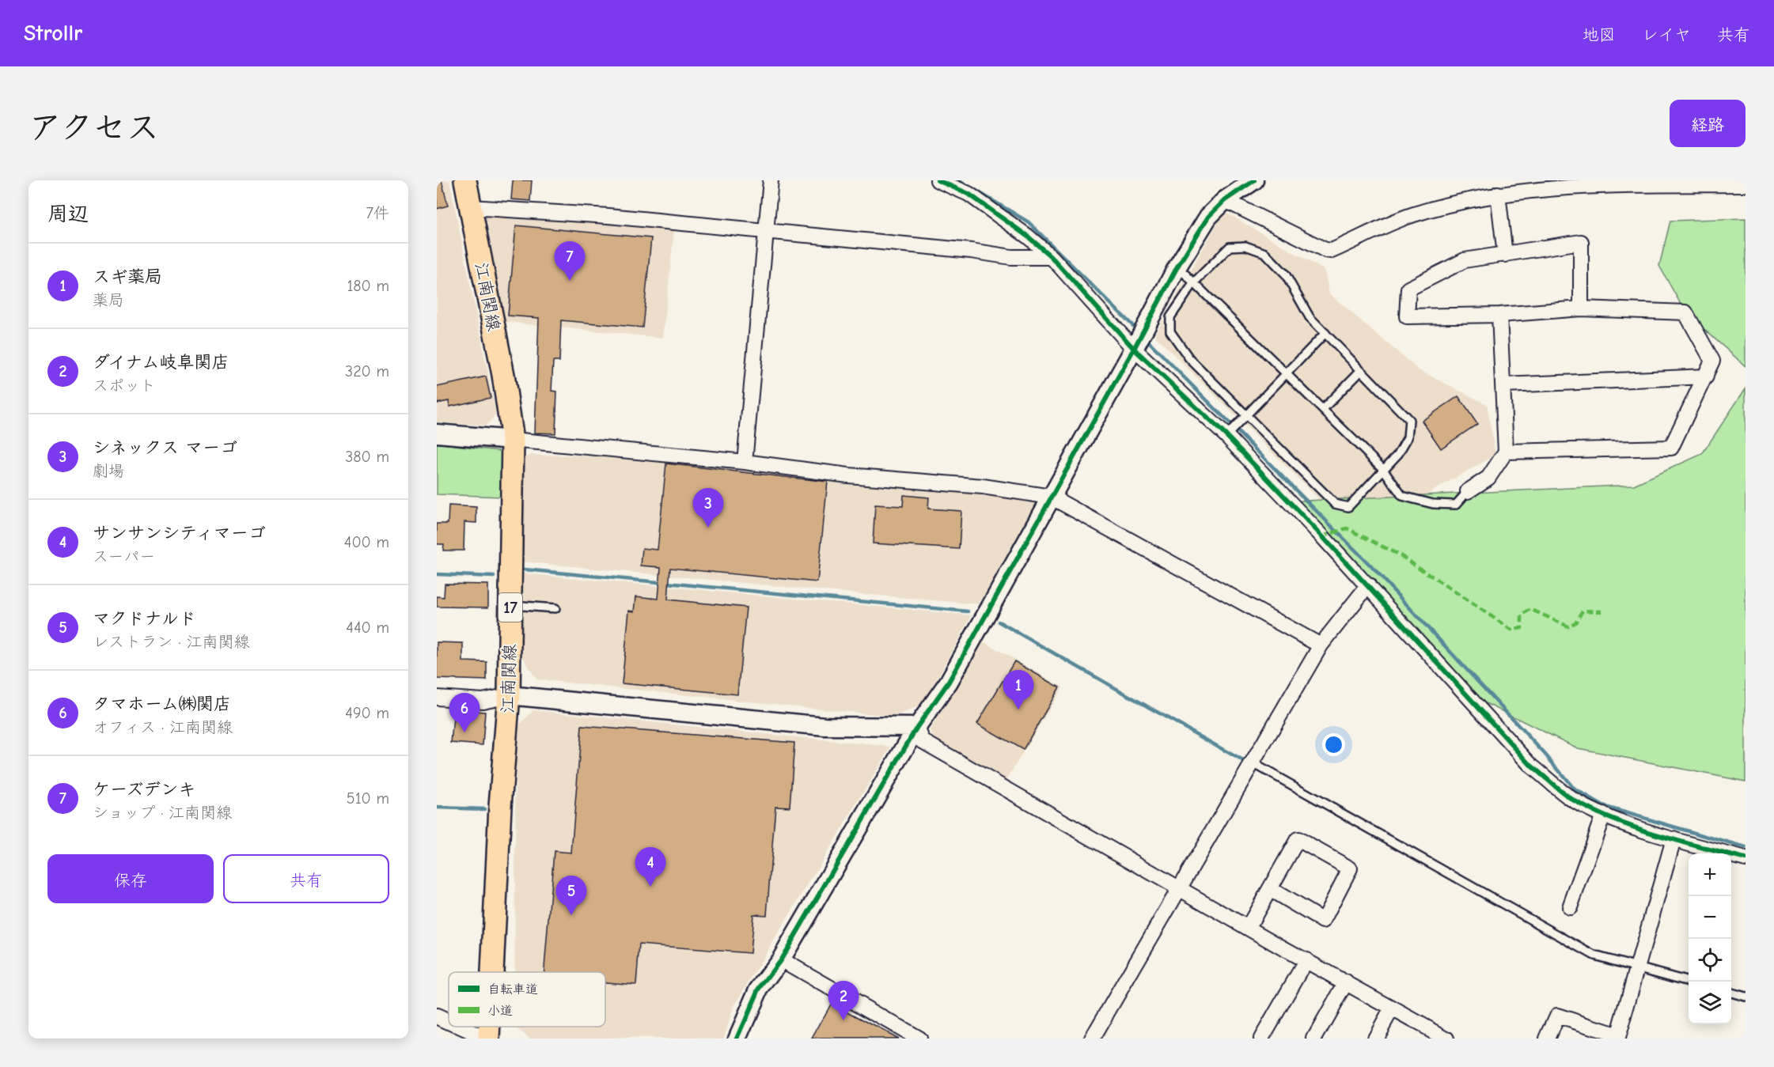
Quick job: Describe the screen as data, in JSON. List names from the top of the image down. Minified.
{"streets":{"main road":["江南関線","17"]},"legend":["自転車道","小道"],"page":{"header":"Strollr","nav":["地図","レイヤ","共有"],"title":"アクセス","buttons":["経路",["保存","共有"]],"heading":["周辺","7件"],"pins":["7","3","1","6","4","5","2"],"list":[{"mark":"1","name":"スギ薬局","note":"薬局","value":"180 m"},{"mark":"2","name":"ダイナム岐阜関店","note":"スポット","value":"320 m"},{"mark":"3","name":"シネックス マーゴ","note":"劇場","value":"380 m"},{"mark":"4","name":"サンサンシティマーゴ","note":"スーパー","value":"400 m"},{"mark":"5","name":"マクドナルド","note":"レストラン · 江南関線","value":"440 m"},{"mark":"6","name":"タマホーム㈱関店","note":"オフィス · 江南関線","value":"490 m"},{"mark":"7","name":"ケーズデンキ","note":"ショップ · 江南関線","value":"510 m"}],"map_buttons":["+","−"]}}
